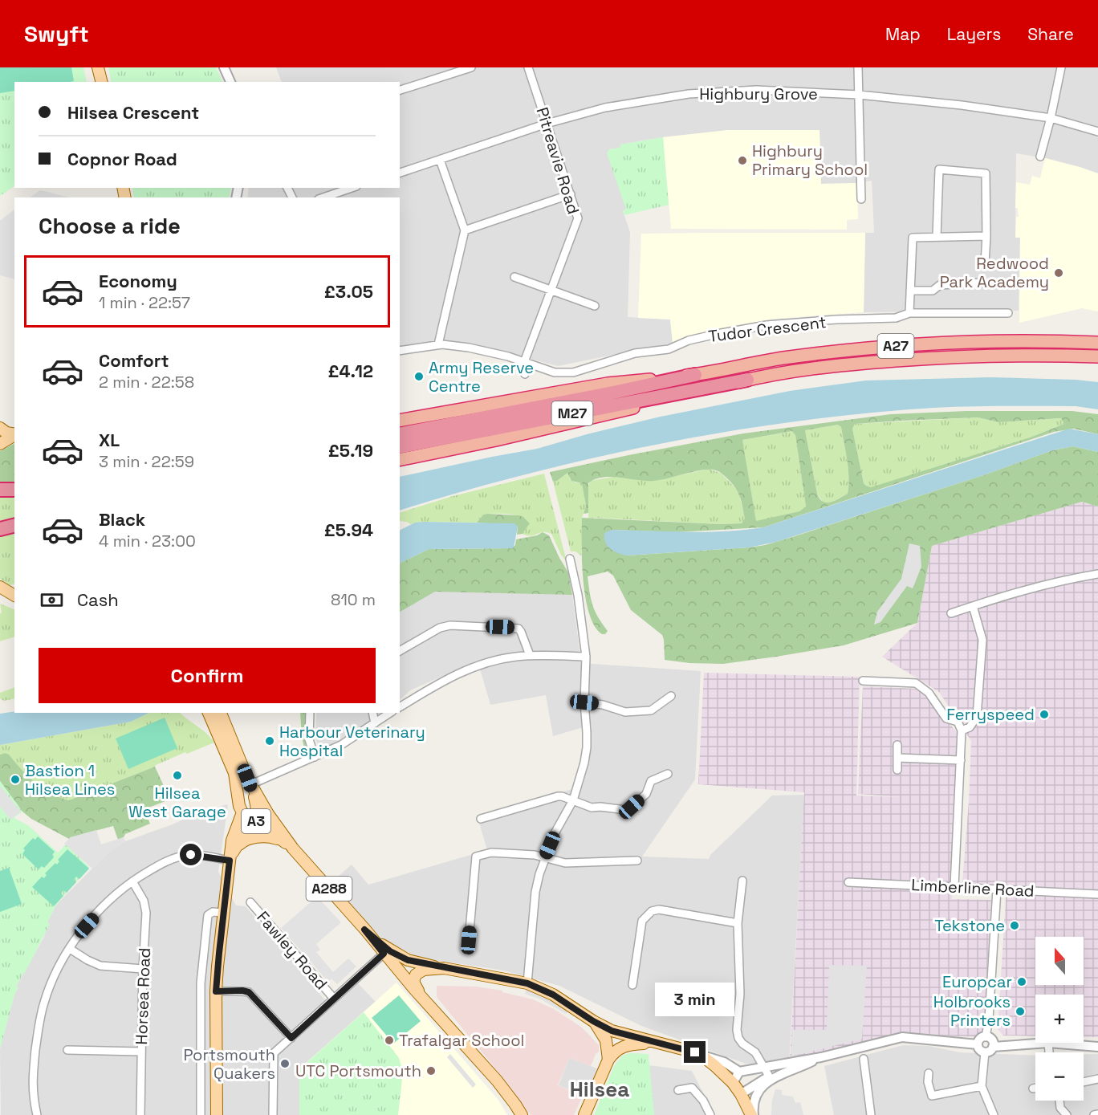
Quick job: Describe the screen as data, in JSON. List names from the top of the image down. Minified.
{"streets":{"highway":["A27","M27"],"main road":["A3","A288"],"street":["Highbury Grove","Pitreavie Road","Tudor Crescent","Limberline Road","Fawley Road","Horsea Road"]},"crossings":[["Highbury Grove","Pitreavie Road"],["Pitreavie Road","Tudor Crescent"],["A27","M27"]],"districts":["Hilsea"],"places":["Highbury Primary School","Redwood Park Academy","Army Reserve Centre","Ferryspeed","Harbour Veterinary Hospital","Hilsea West Garage","Bastion 1 Hilsea Lines","Tekstone","Europcar","Holbrooks Printers","Trafalgar School","Portsmouth Quakers","UTC Portsmouth"],"north":"top","page":{"header":"Swyft","nav":["Map","Layers","Share"],"banner":["Hilsea Crescent","Copnor Road"],"heading":"Choose a ride","list":[{"name":"Economy","note":"1 min · 22:57","value":"£3.05"},{"name":"Comfort","note":"2 min · 22:58","value":"£4.12"},{"name":"XL","note":"3 min · 22:59","value":"£5.19"},{"name":"Black","note":"4 min · 23:00","value":"£5.94"}],"pay":["Cash","810 m"],"buttons":"Confirm","map_buttons":["+","−"],"bubble":"3 min"}}
